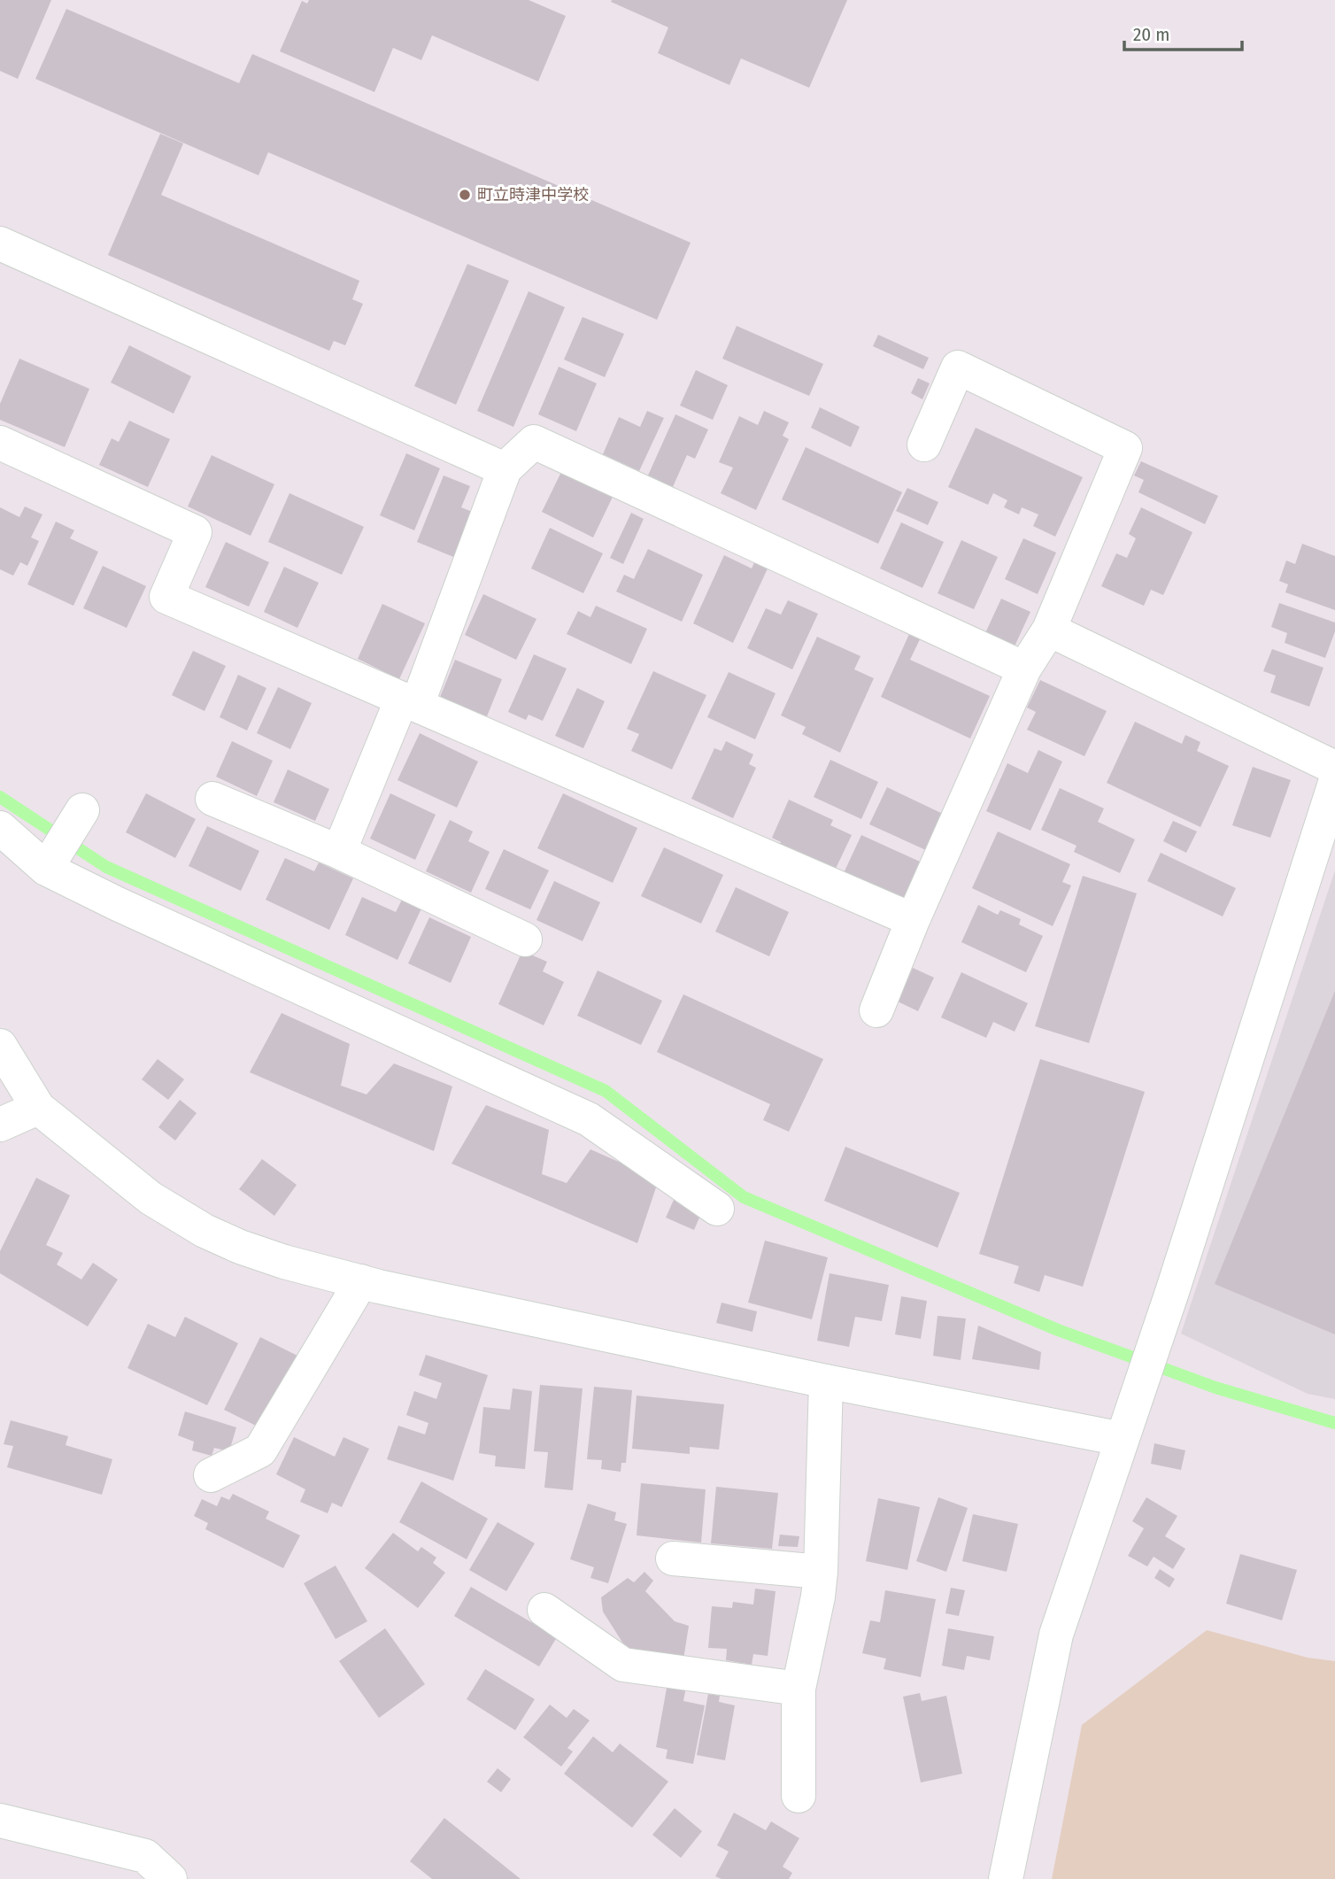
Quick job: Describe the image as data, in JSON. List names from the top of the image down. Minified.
{"places":["町立時津中学校"],"scale_bar":"20 m"}
